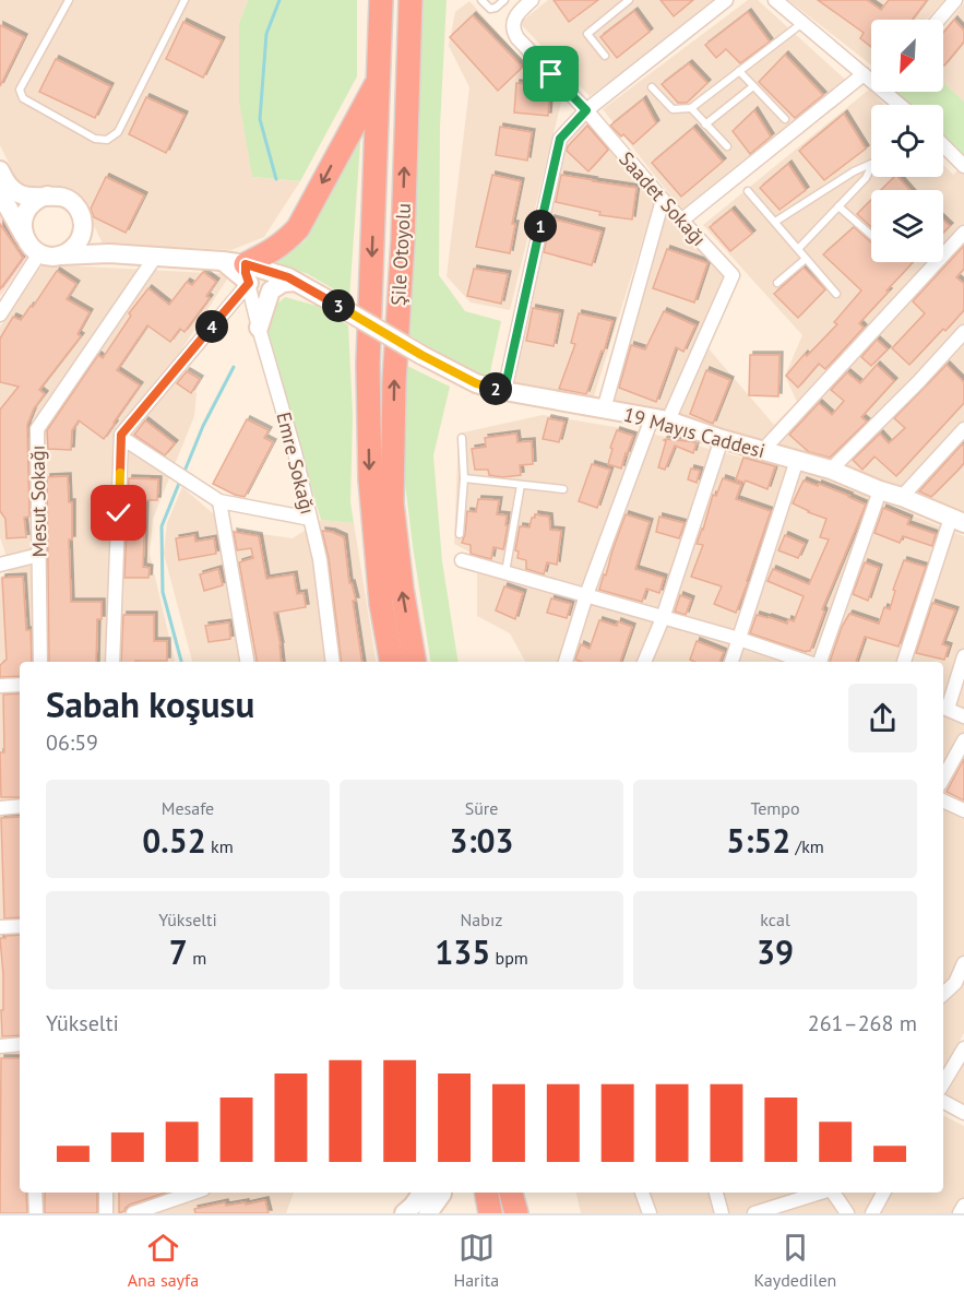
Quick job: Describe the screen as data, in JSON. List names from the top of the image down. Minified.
{"streets":{"highway":["Şile Otoyolu"],"street":["Saadet Sokağı","19 Mayıs Caddesi","Emre Sokağı","Mesut Sokağı"]},"crossings":[["Saadet Sokağı","19 Mayıs Caddesi"],["19 Mayıs Caddesi","Emre Sokağı"],["19 Mayıs Caddesi","Mesut Sokağı"]],"north":"bottom left","page":{"pins":["1","3","4","2"],"heading":["Sabah koşusu","06:59"],"stats":[["Mesafe","0.52 km"],["Süre","3:03"],["Tempo","5:52 /km"],["Yükselti","7 m"],["Nabız","135 bpm"],["kcal","39"]],"chart":["Yükselti","261–268 m"],"tabs":["Ana sayfa","Harita","Kaydedilen"]}}
